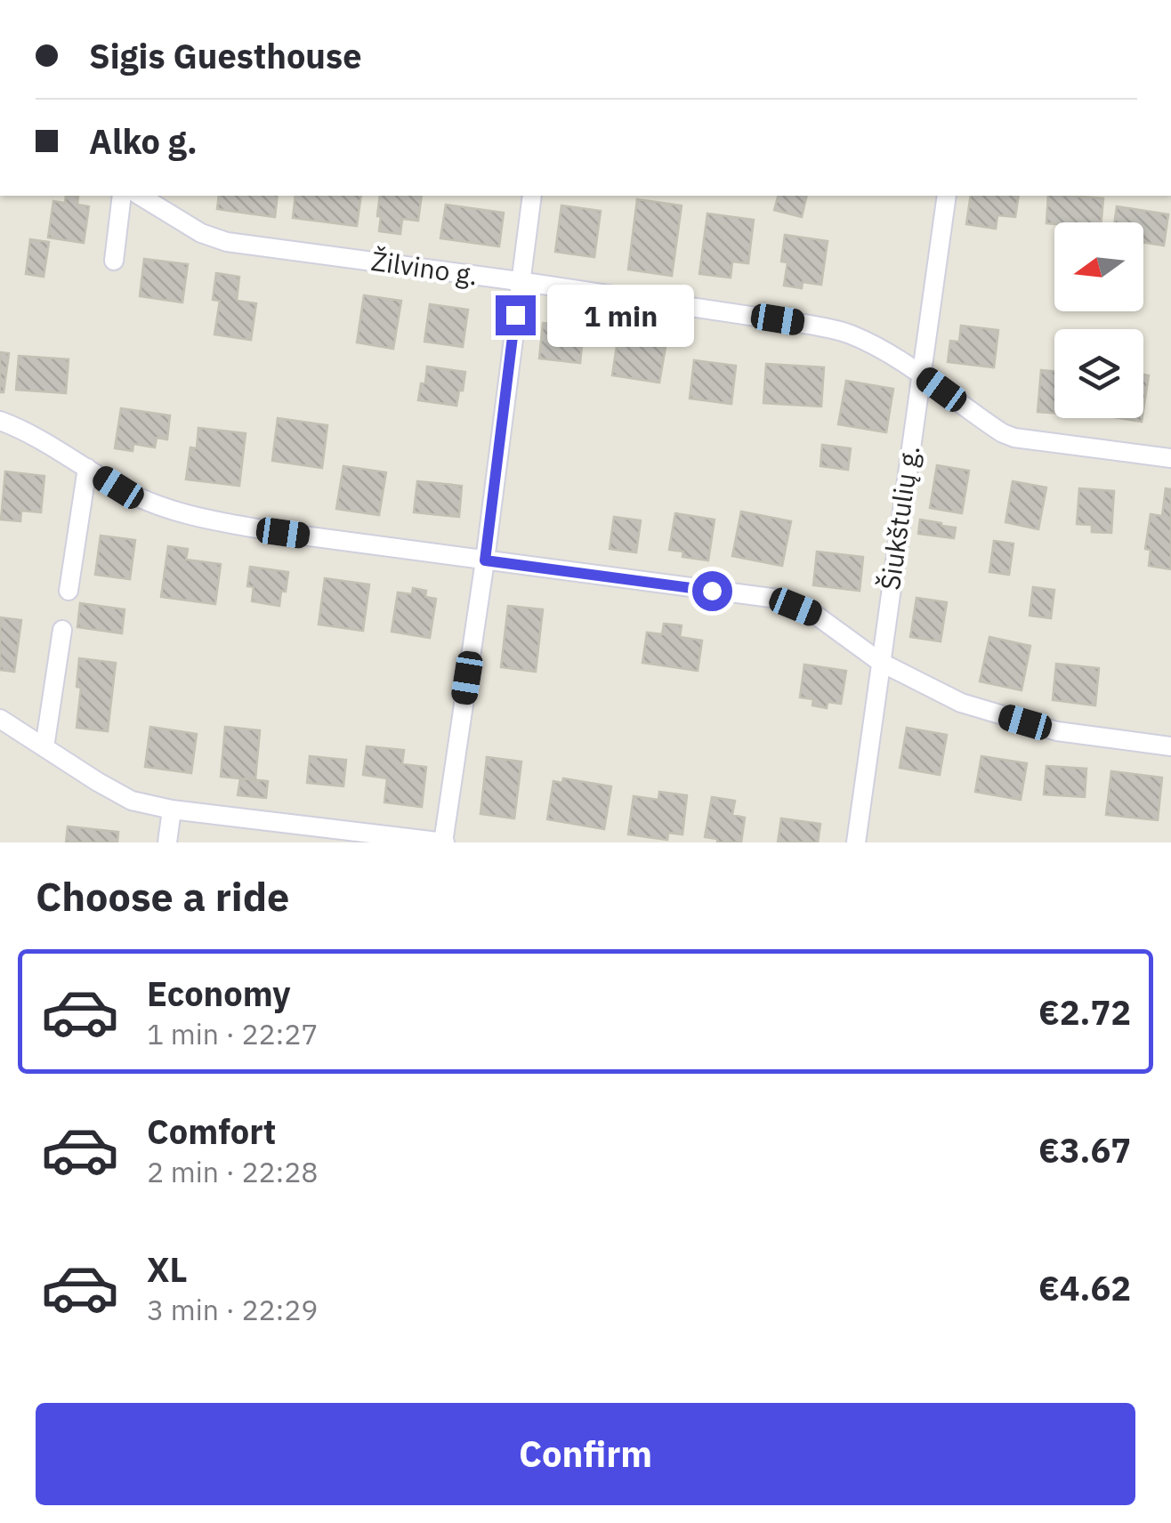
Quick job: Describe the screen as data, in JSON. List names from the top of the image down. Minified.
{"streets":{"street":["Žilvino g.","Šiukštulių g."]},"crossings":[["Žilvino g.","Šiukštulių g."]],"north":"left","page":{"banner":["Sigis Guesthouse","Alko g."],"bubble":"1 min","heading":"Choose a ride","list":[{"name":"Economy","note":"1 min · 22:27","value":"€2.72"},{"name":"Comfort","note":"2 min · 22:28","value":"€3.67"},{"name":"XL","note":"3 min · 22:29","value":"€4.62"}],"buttons":"Confirm"}}
